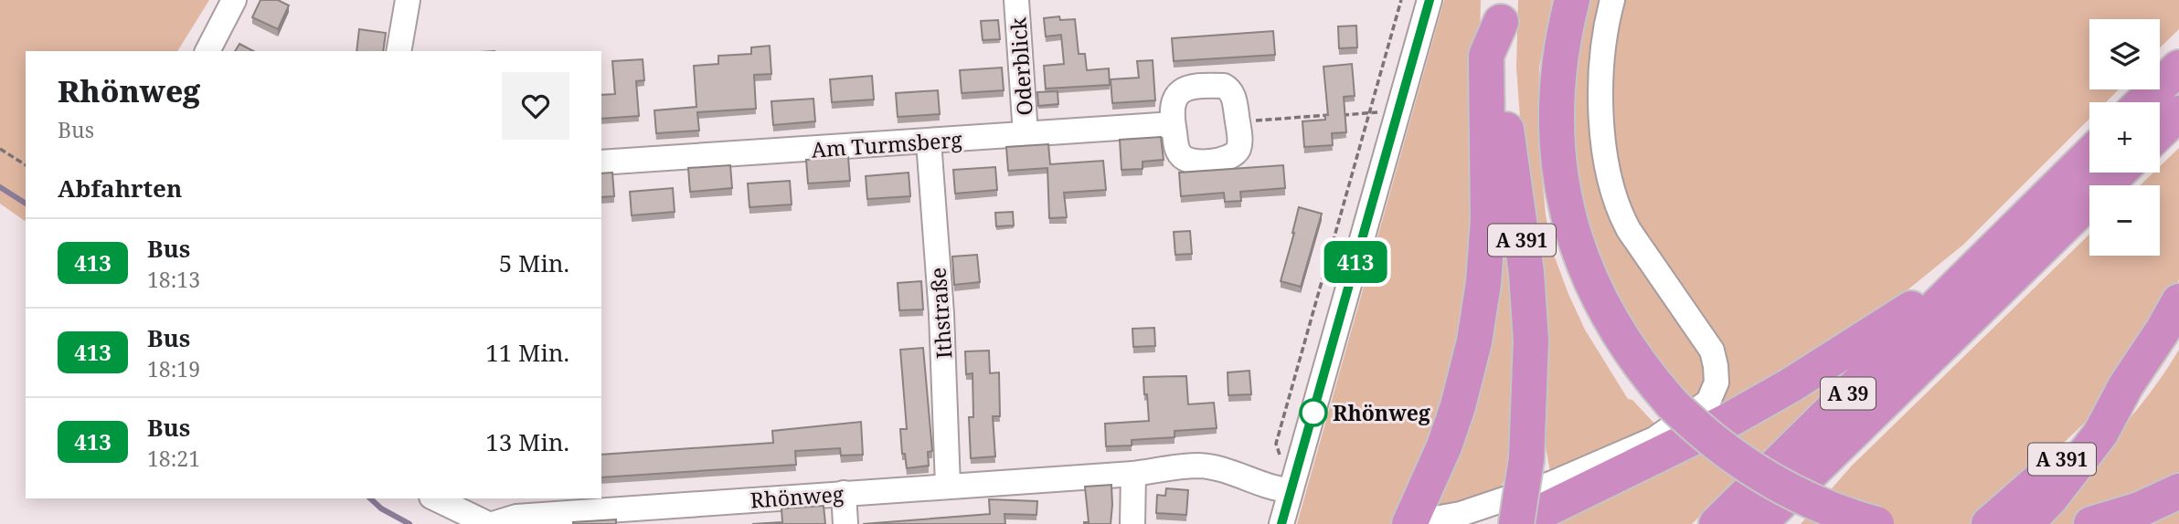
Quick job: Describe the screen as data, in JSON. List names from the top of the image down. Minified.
{"streets":{"highway":["A 391","A 39"],"street":["Oderblick","Am Turmsberg","Ithstraße","Rhönweg"]},"crossings":[["Oderblick","Am Turmsberg"],["Am Turmsberg","Ithstraße"],["Ithstraße","Rhönweg"]],"places":["Rhönweg"],"lines":["bus line 413"],"page":{"on_map":"413","map_buttons":["+","−"],"heading":[["Rhönweg","Bus"],"Abfahrten"],"list":[{"mark":"413","name":"Bus","note":"18:13","value":"5 Min."},{"mark":"413","name":"Bus","note":"18:19","value":"11 Min."},{"mark":"413","name":"Bus","note":"18:21","value":"13 Min."}]}}
